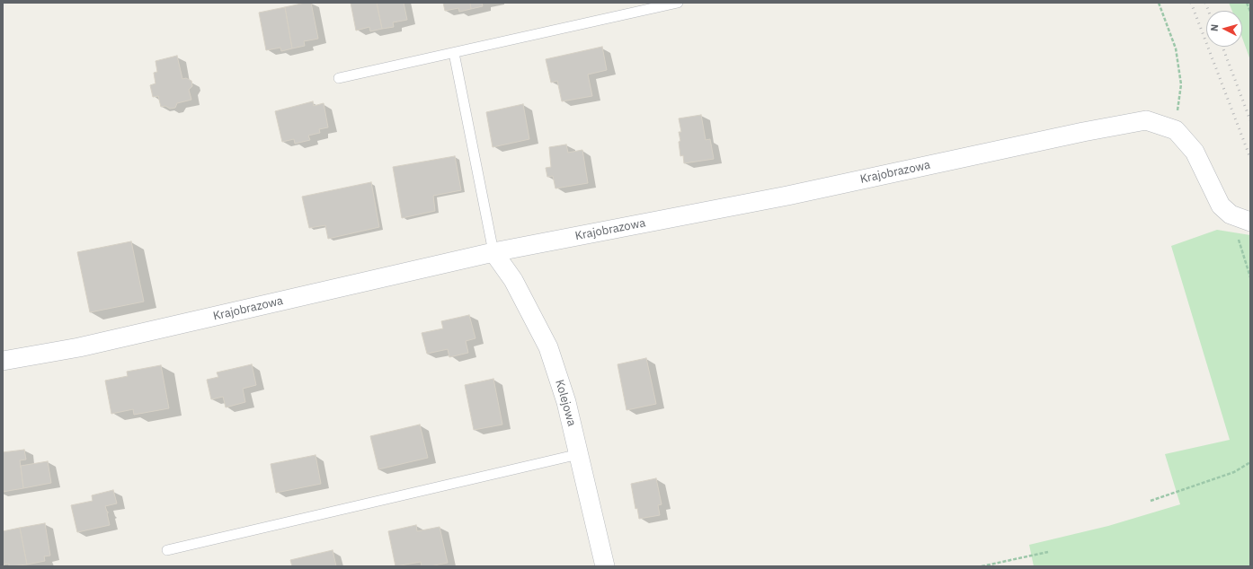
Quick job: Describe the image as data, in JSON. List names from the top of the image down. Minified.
{"streets":{"street":["Krajobrazowa","Kolejowa"]},"crossings":[["Krajobrazowa","Kolejowa"]],"north":"left"}
